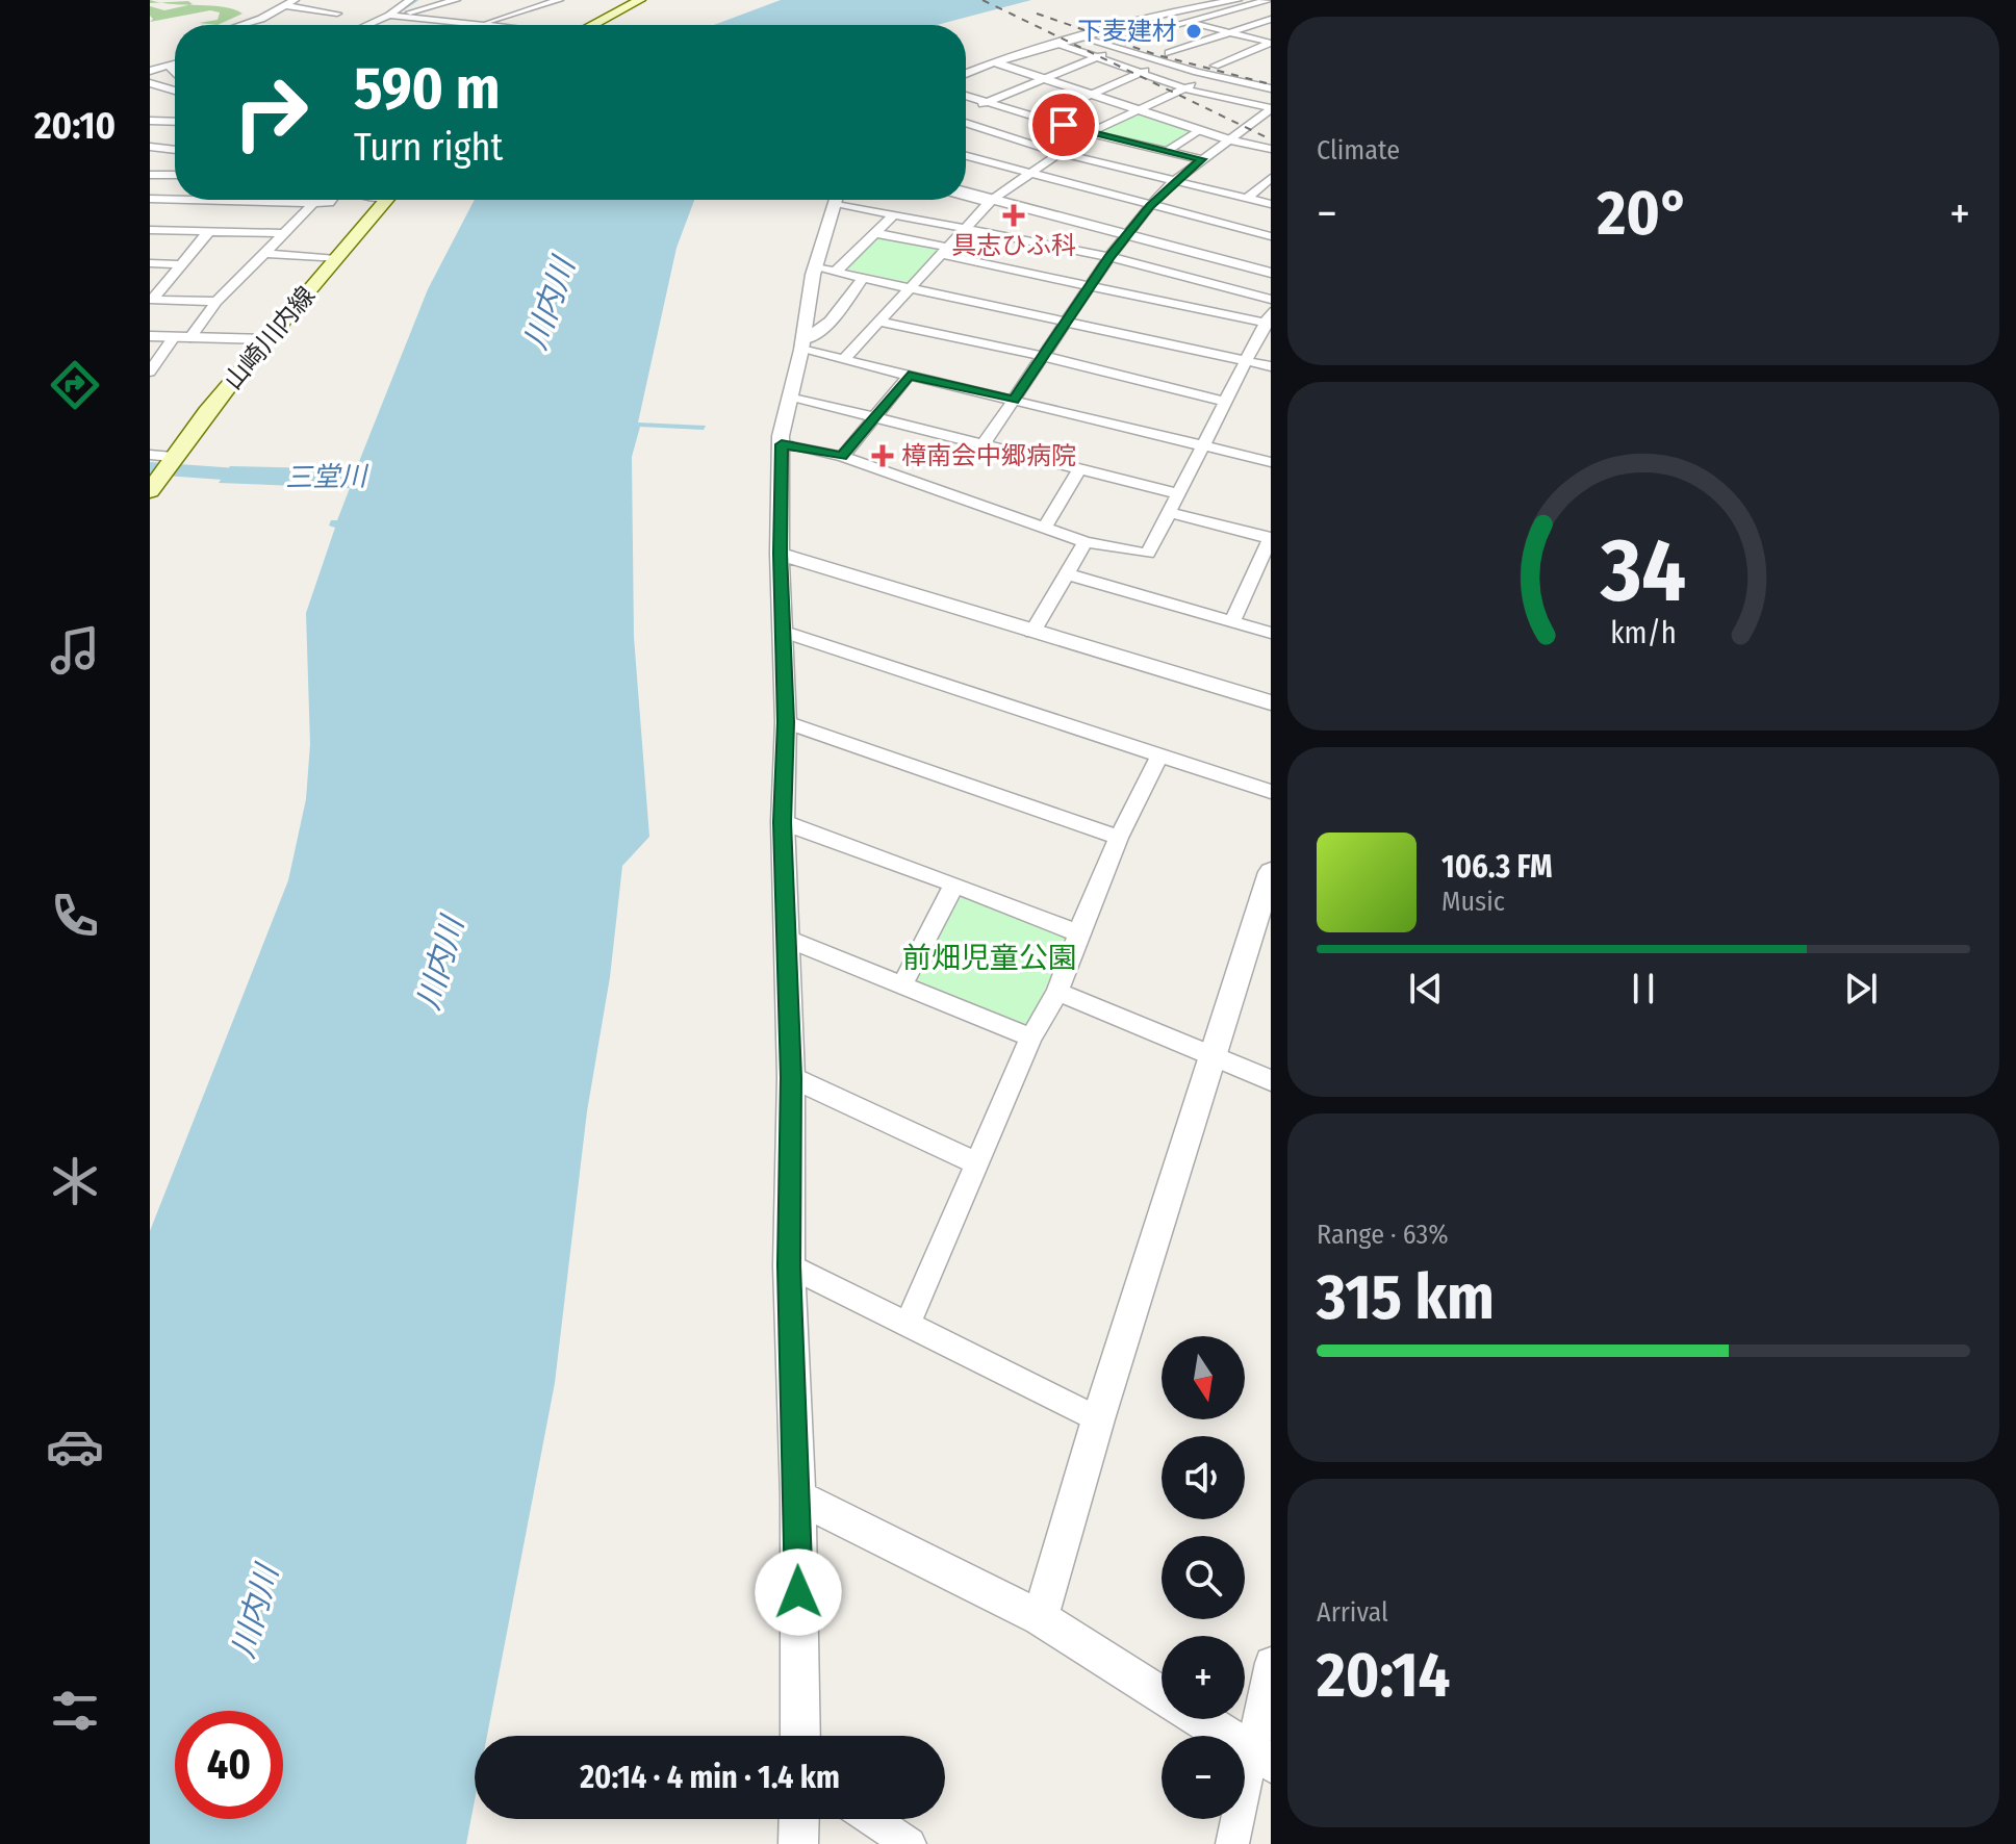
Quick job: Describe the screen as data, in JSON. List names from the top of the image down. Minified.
{"streets":{"main road":["山崎川内線"]},"water":["川内川","三堂川"],"parks":["前畑児童公園"],"places":{"other":["下麦建材"],"health":["具志ひふ科","樟南会中郷病院"]},"north":"bottom","page":{"tabs":"20:10","tile":["Climate",["Range · 63%","315 km"],["Arrival","20:14"]],"turn":["590 m","Turn right"],"heat":["−","20°","+"],"song":["106.3 FM","Music"],"map_buttons":["+","−"],"limit":"40","trip":"20:14 · 4 min · 1.4 km","gauge":["34","km/h"]}}
